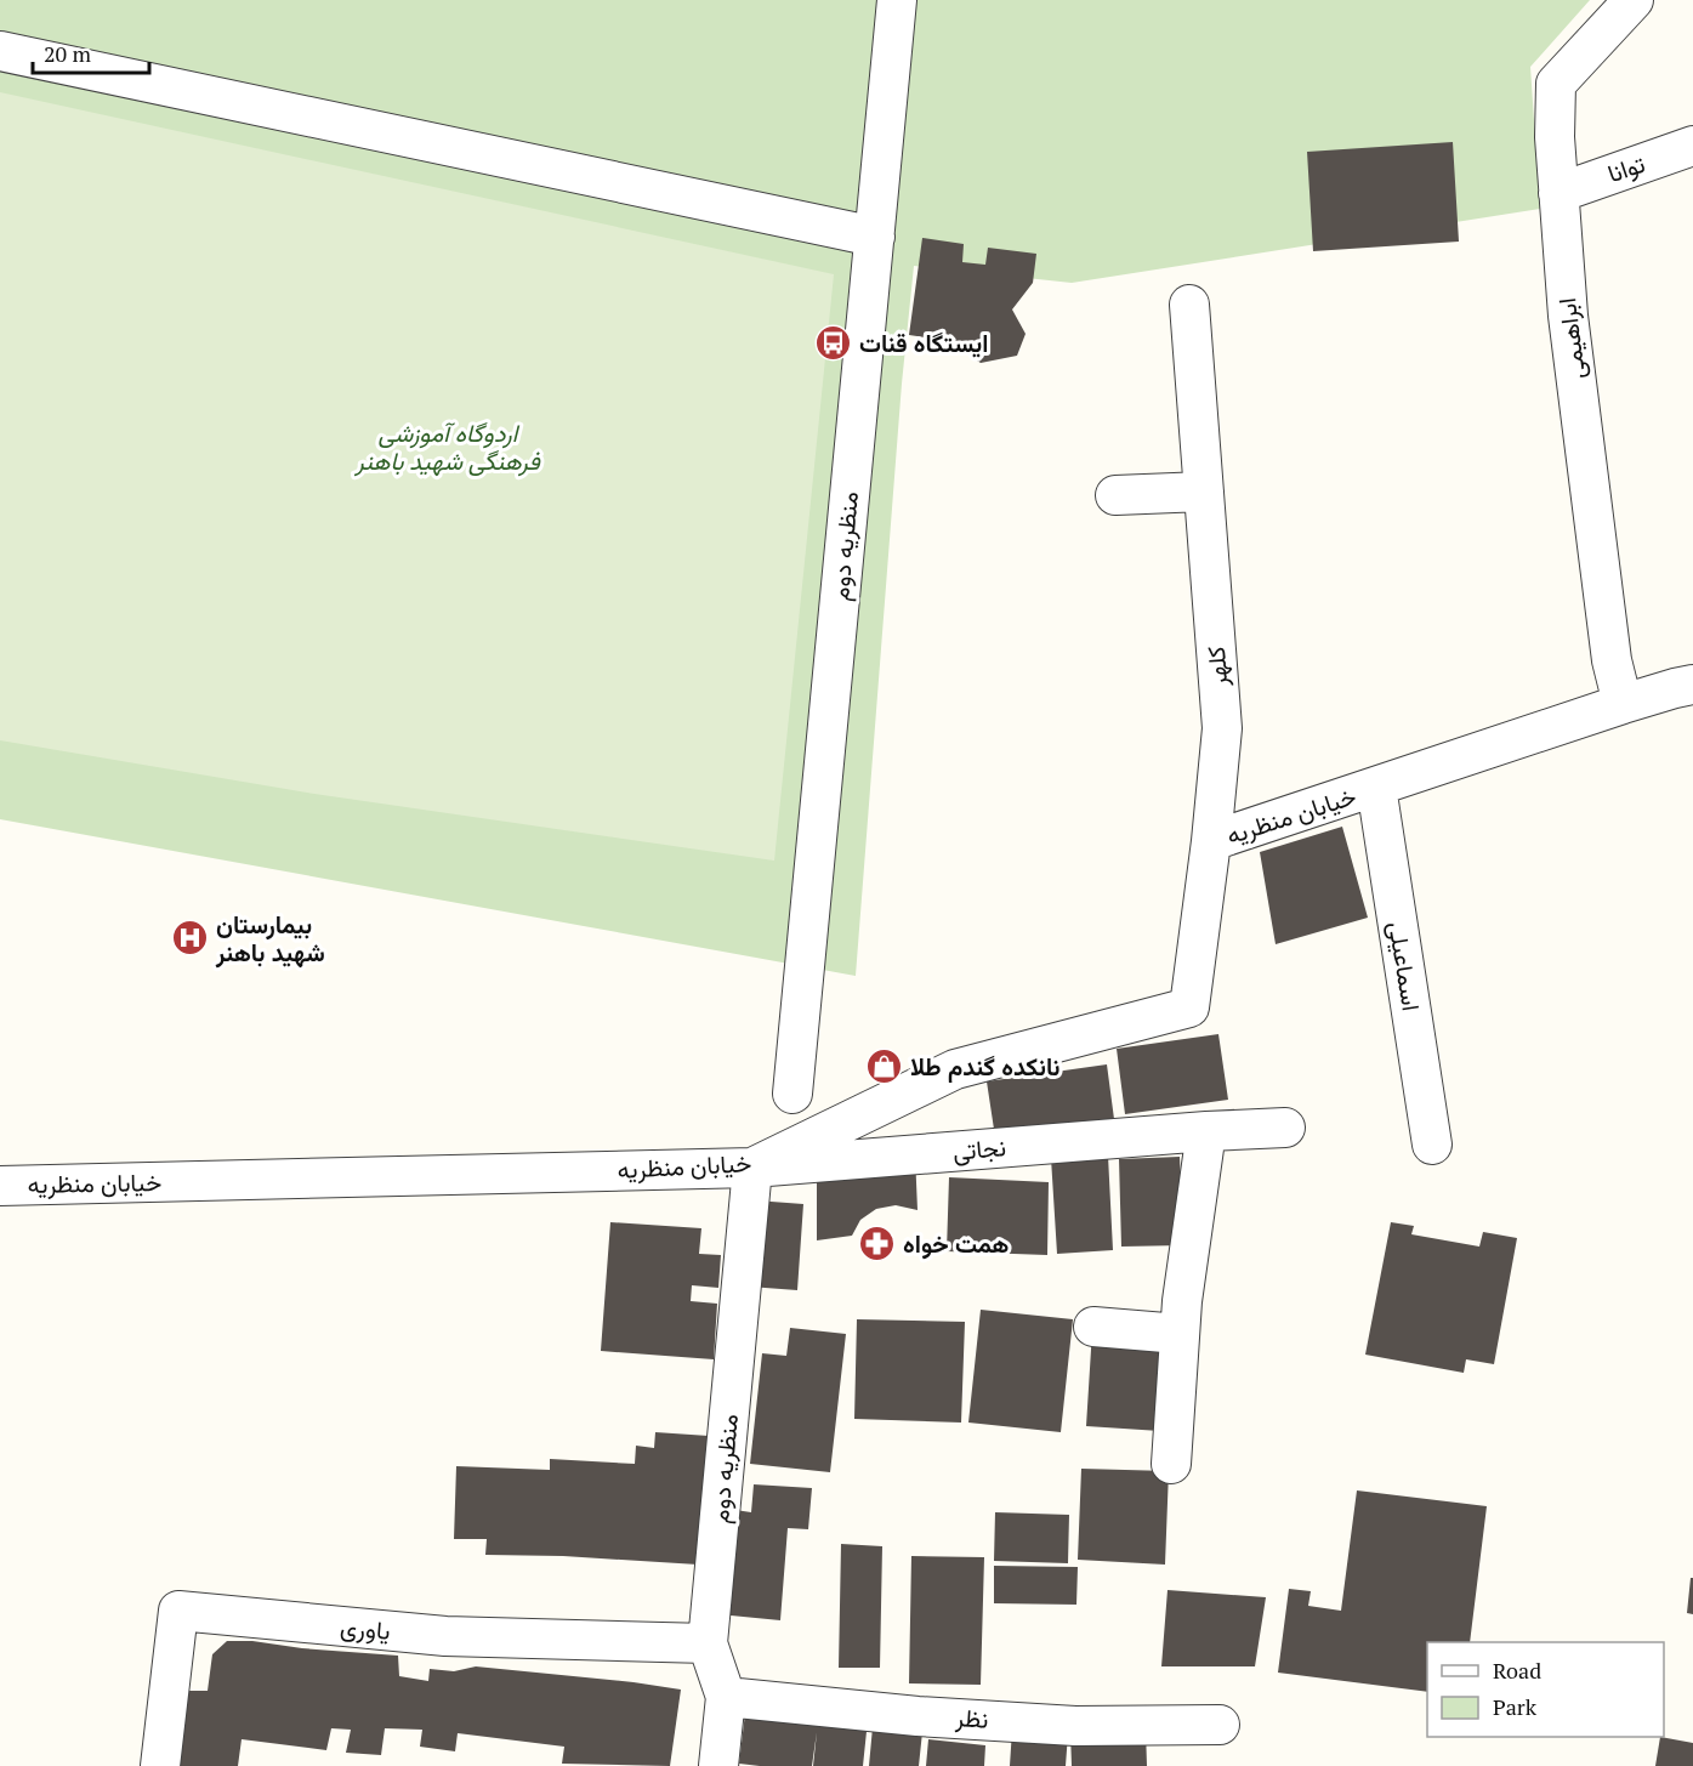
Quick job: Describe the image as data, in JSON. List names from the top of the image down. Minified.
{"streets":{"street":["توانا","ابراهیمی","منظریه دوم","کلهر","خیابان منظریه","اسماعیلی","نجاتی","یاوری","نظر"]},"crossings":[["توانا","ابراهیمی"],["ابراهیمی","خیابان منظریه"],["منظریه دوم","خیابان منظریه"],["منظریه دوم","نجاتی"],["منظریه دوم","یاوری"],["منظریه دوم","نظر"],["کلهر","خیابان منظریه"],["خیابان منظریه","اسماعیلی"],["خیابان منظریه","نجاتی"]],"parks":["اردوگاه آموزشی فرهنگی شهید باهنر"],"places":{"bus stop":["ایستگاه قنات"],"hospital":["بیمارستان شهید باهنر"],"shop":["نانکده گندم طلا"],"pharmacy":["همت خواه"]},"legend":["Road","Park"],"scale_bar":"20 m"}
